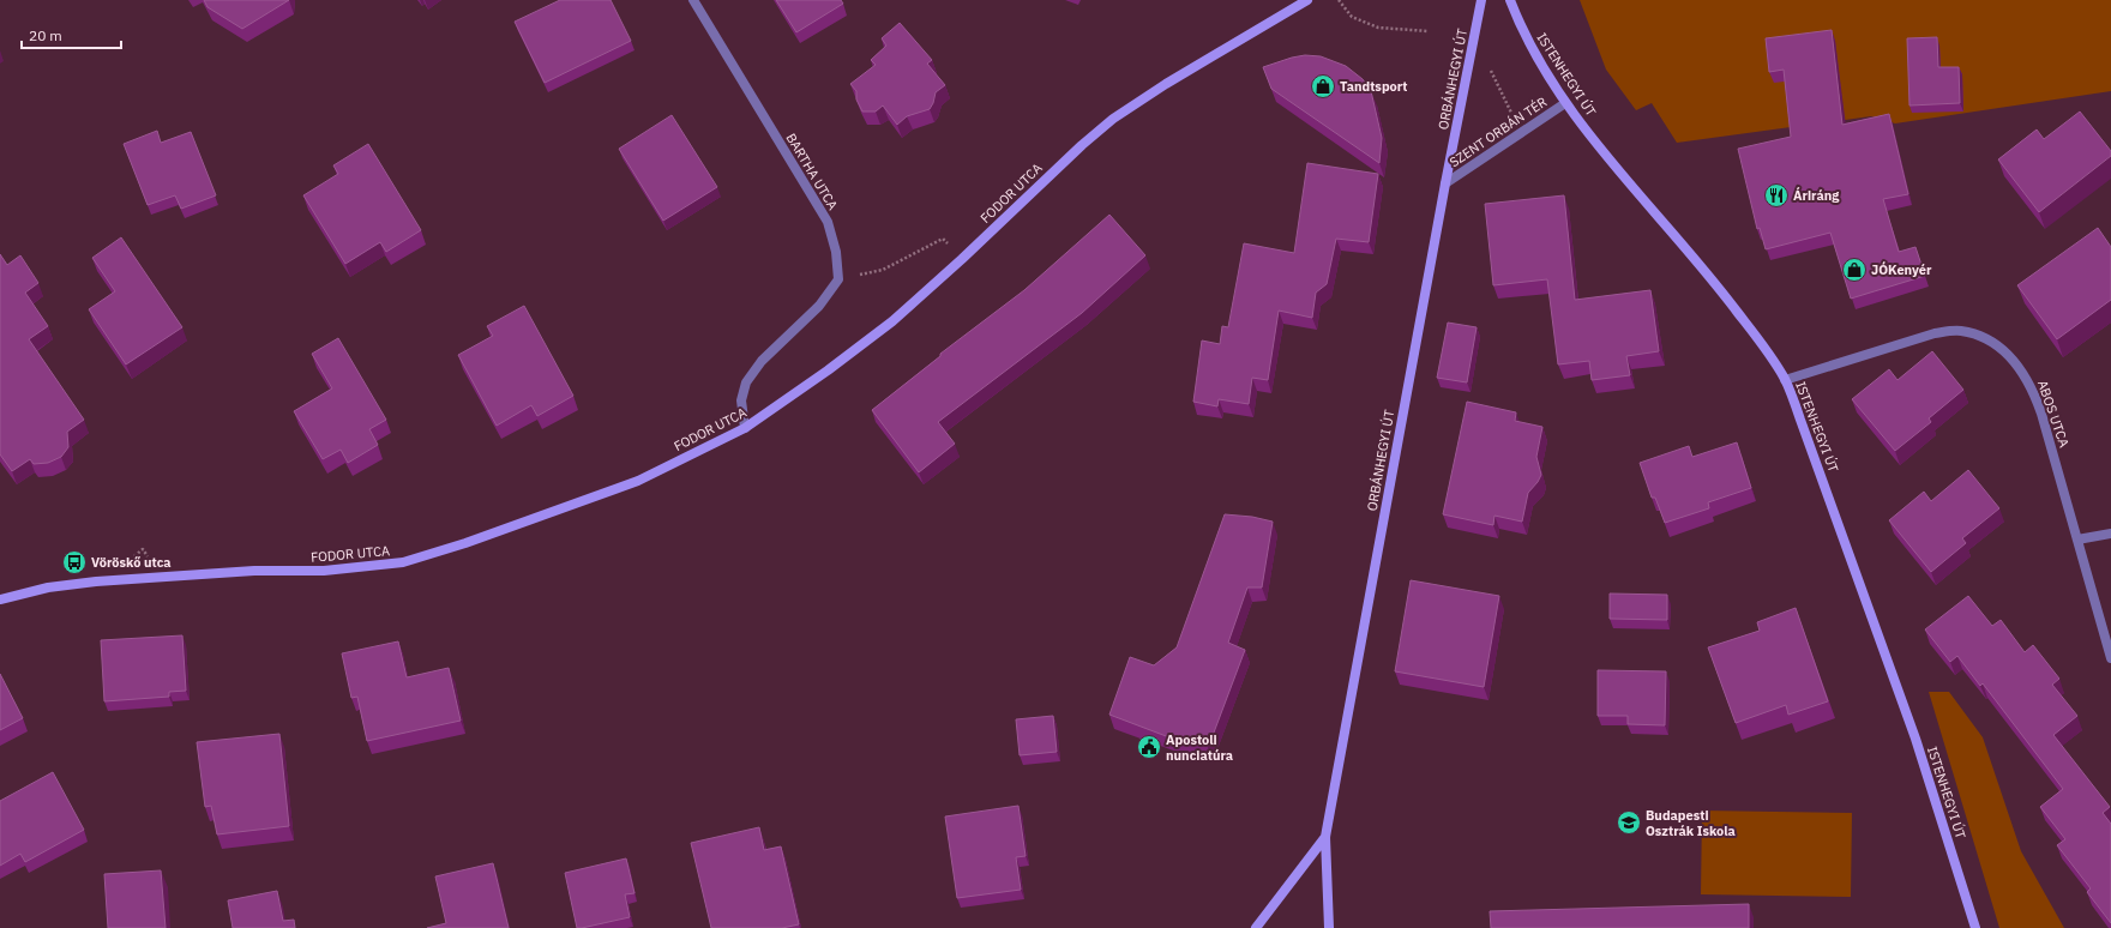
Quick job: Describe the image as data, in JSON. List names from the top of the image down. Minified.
{"streets":{"street":["ISTENHEGYI ÚT","ORBÁNHEGYI ÚT","SZENT ORBÁN TÉR","BARTHA UTCA","FODOR UTCA","ABOS UTCA"]},"crossings":[["ISTENHEGYI ÚT","SZENT ORBÁN TÉR"],["ISTENHEGYI ÚT","ABOS UTCA"],["ORBÁNHEGYI ÚT","SZENT ORBÁN TÉR"]],"places":{"shop":["Tandtsport","JÓKenyér"],"restaurant":["Áriráng"],"bus stop":["Vöröskő utca"],"public building":["Apostoli nunciatúra"],"school or university":["Budapesti Osztrák Iskola"]},"scale_bar":"20 m"}
